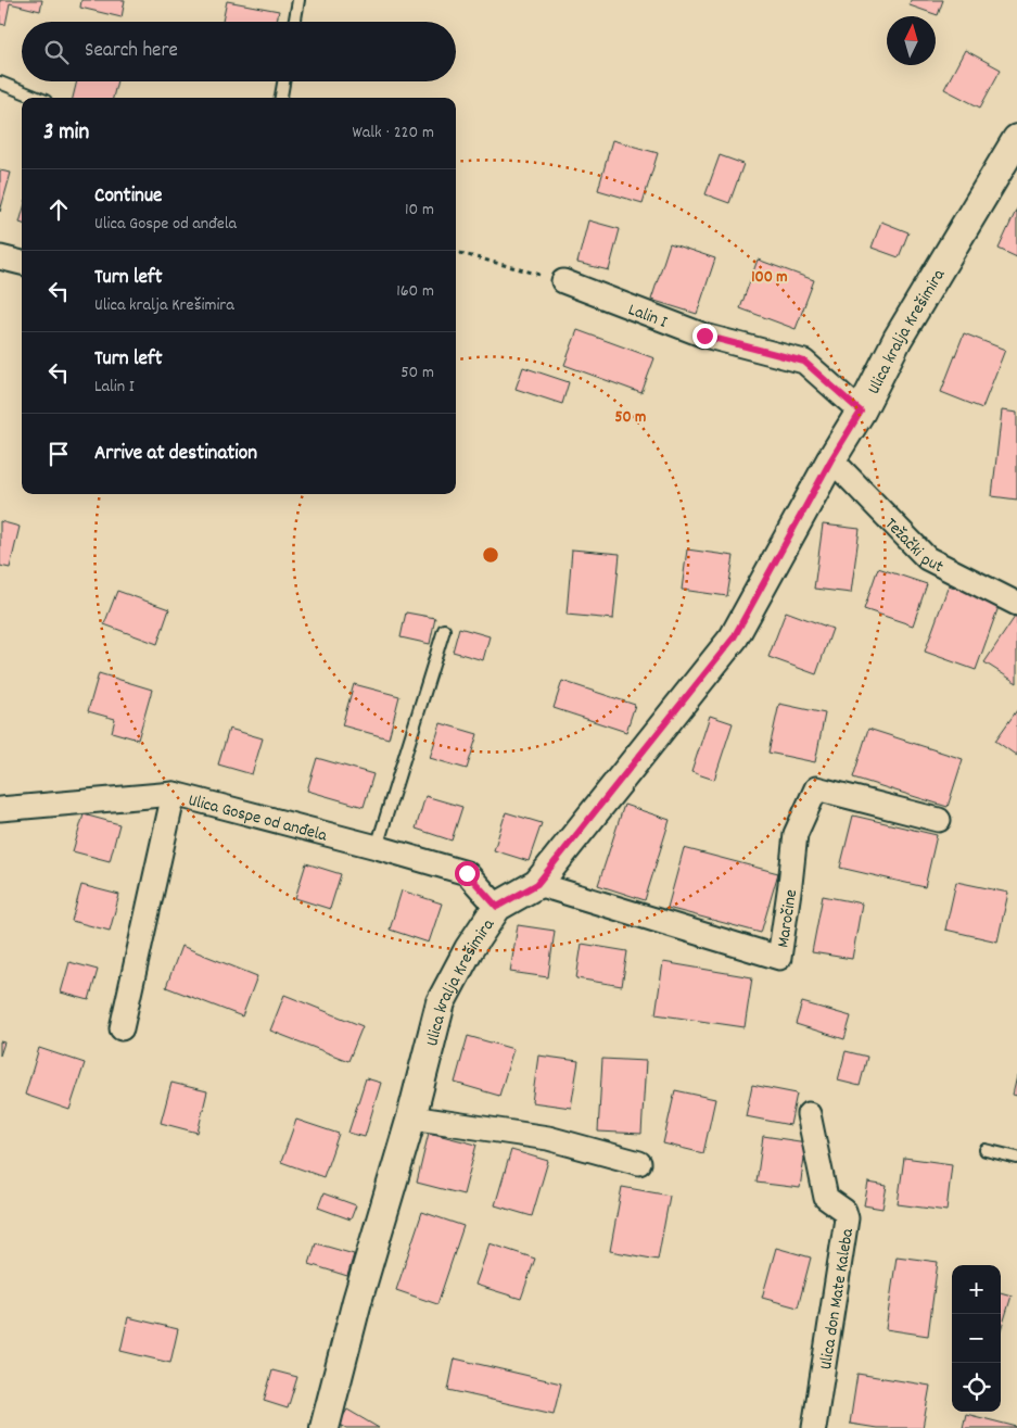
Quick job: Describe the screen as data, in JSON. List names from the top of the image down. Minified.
{"streets":{"street":["Lalin I","Ulica kralja Krešimira","Težački put","Ulica Gospe od anđela","Maročine","Ulica don Mate Kaleba"]},"crossings":[["Lalin I","Ulica kralja Krešimira"],["Ulica kralja Krešimira","Težački put"],["Ulica kralja Krešimira","Ulica Gospe od anđela"],["Ulica kralja Krešimira","Maročine"]],"north":"top","page":{"search":"Search here","heading":["3 min","Walk · 220 m"],"list":[["Continue","Ulica Gospe od anđela","10 m"],["Turn left","Ulica kralja Krešimira","160 m"],["Turn left","Lalin I","50 m"],"Arrive at destination"],"map_buttons":["+","−"]},"rings":["100 m","50 m"]}
